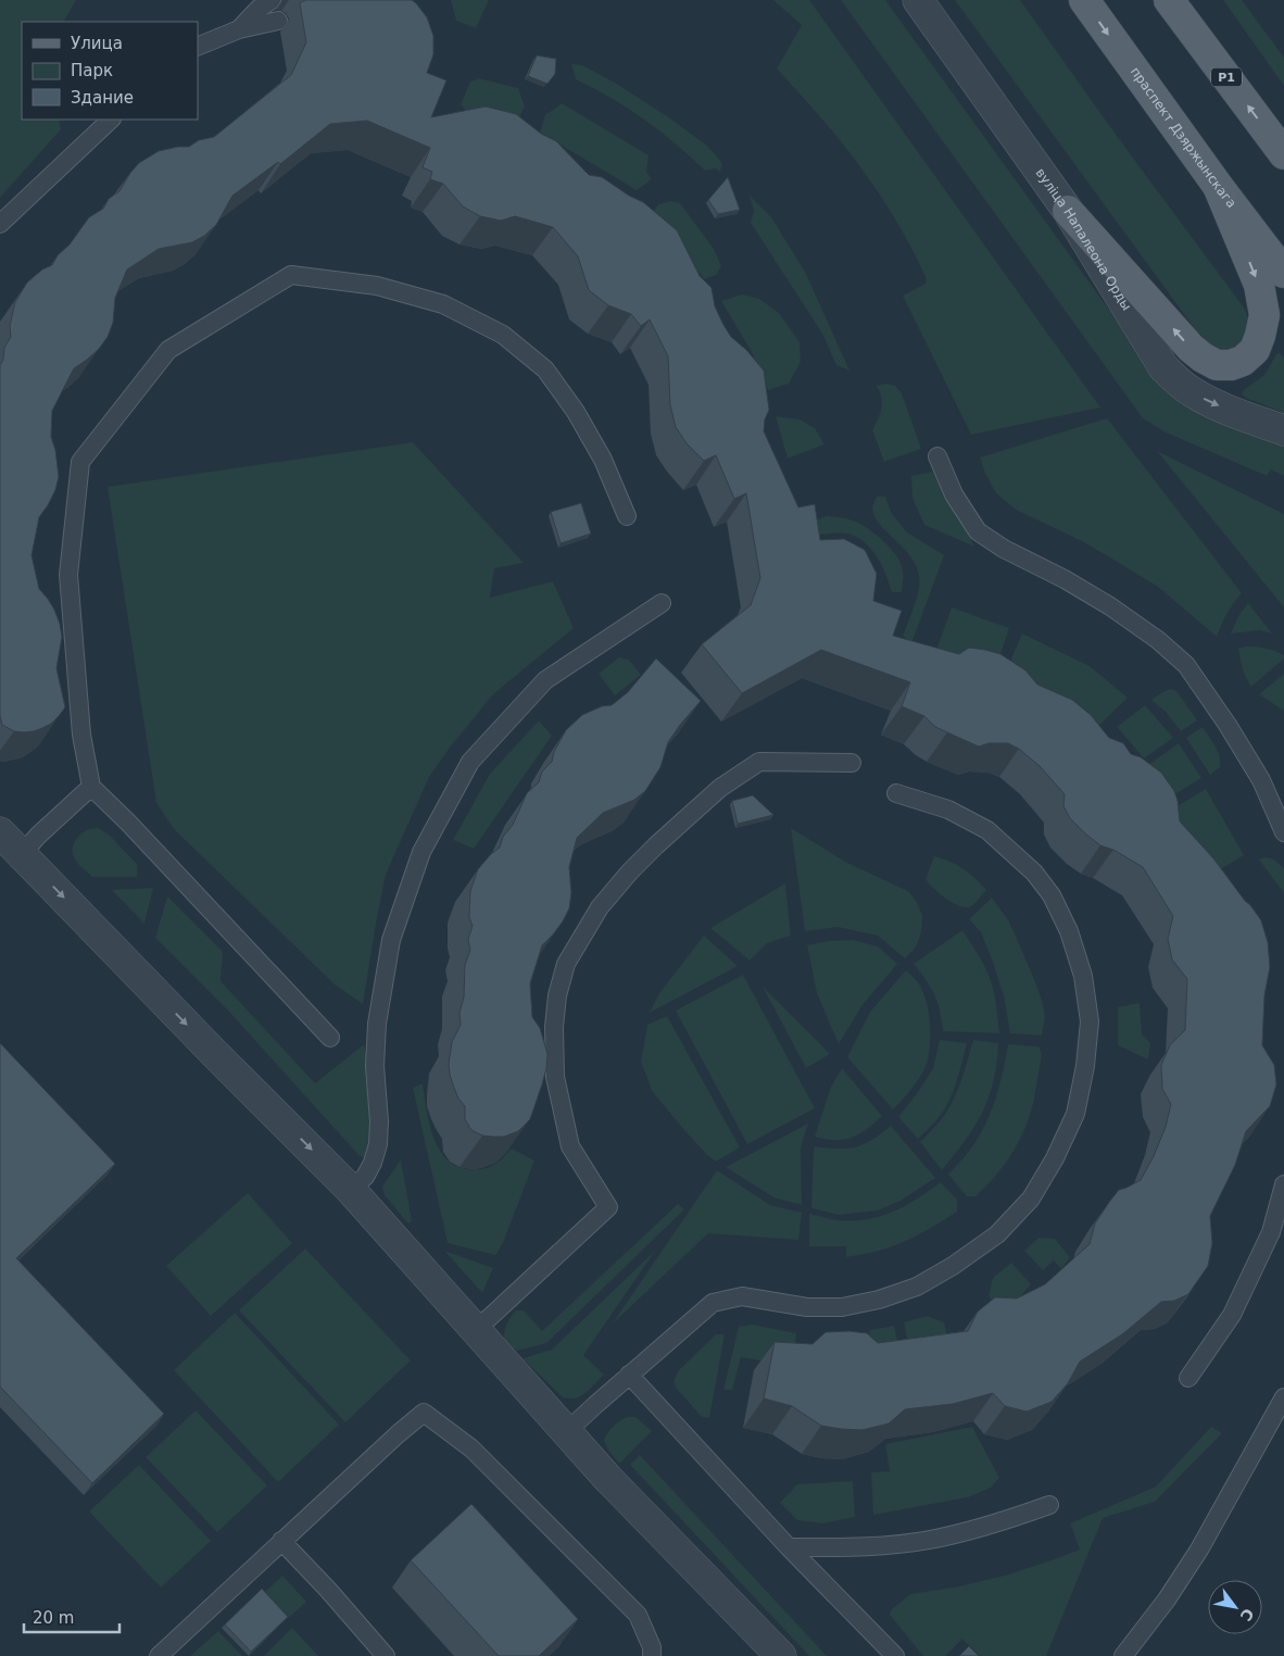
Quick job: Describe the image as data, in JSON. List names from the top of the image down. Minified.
{"streets":{"main road":["Р1","праспект Дзяржынскага"],"street":["вуліца Напалеона Орды"]},"one_way":["вуліца Напалеона Орды"],"legend":["Улица","Парк","Здание"],"scale_bar":"20 m","north":"bottom right"}
